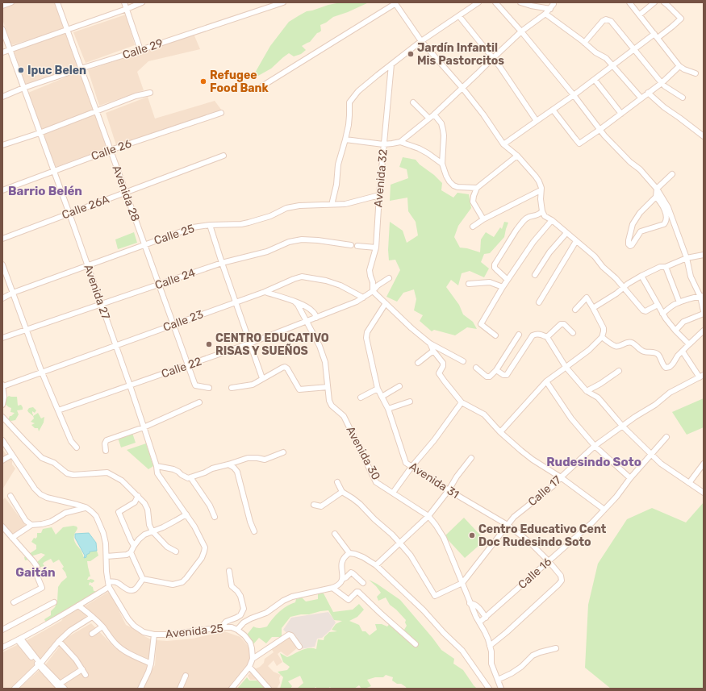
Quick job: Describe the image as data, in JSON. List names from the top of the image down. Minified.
{"streets":{"street":["Calle 29","Calle 26","Avenida 32","Avenida 28","Calle 26A","Calle 25","Calle 24","Avenida 27","Calle 23","Calle 22","Avenida 30","Avenida 31","Calle 17","Calle 16","Avenida 25"]},"crossings":[["Calle 29","Avenida 28"],["Calle 29","Avenida 27"],["Calle 26","Avenida 28"],["Calle 26","Avenida 27"],["Avenida 32","Calle 25"],["Avenida 32","Calle 22"],["Avenida 28","Calle 26A"],["Avenida 28","Calle 25"],["Avenida 28","Calle 24"],["Avenida 28","Calle 23"],["Avenida 28","Calle 22"],["Calle 26A","Avenida 27"],["Calle 25","Avenida 27"],["Calle 24","Avenida 27"],["Avenida 27","Calle 23"],["Avenida 27","Calle 22"],["Calle 23","Calle 22"],["Calle 22","Avenida 30"],["Avenida 30","Avenida 31"],["Avenida 30","Calle 17"],["Avenida 30","Calle 16"],["Avenida 31","Calle 17"],["Avenida 31","Calle 16"]],"districts":["Barrio Belén","Rudesindo Soto","Gaitán"],"places":["Jardín Infantil Mis Pastorcitos","Ipuc Belen","Refugee Food Bank","CENTRO EDUCATIVO RISAS Y SUEÑOS","Centro Educativo Cent Doc Rudesindo Soto"]}
